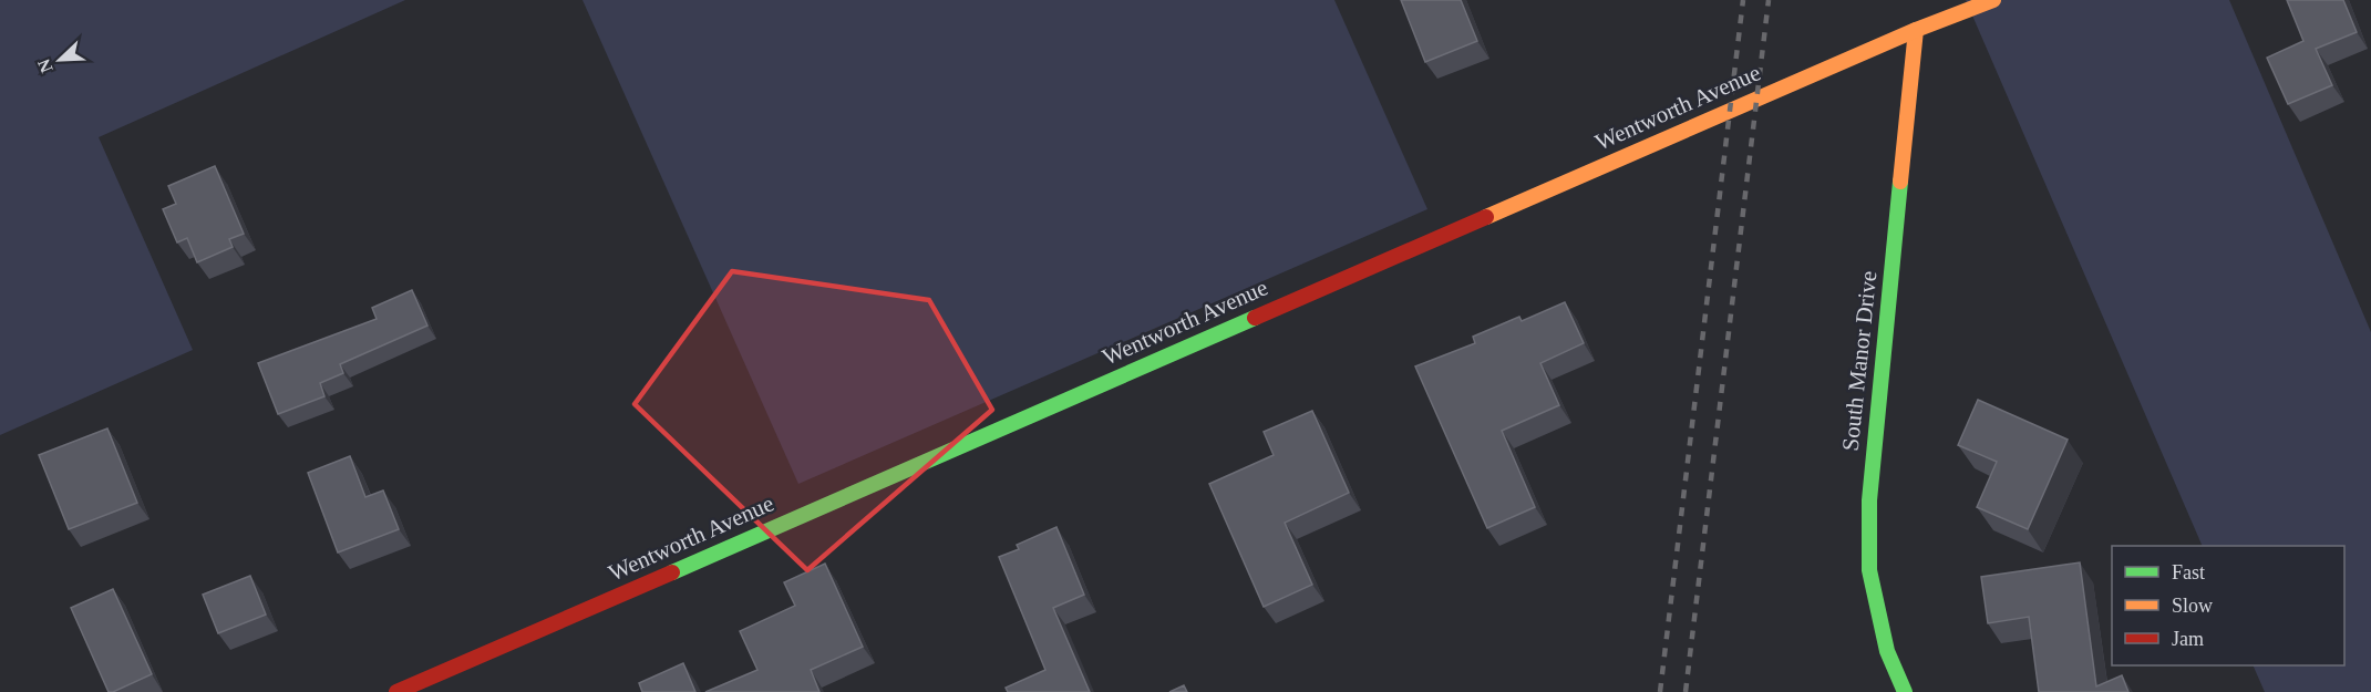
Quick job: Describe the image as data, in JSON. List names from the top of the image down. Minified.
{"streets":{"street":["Wentworth Avenue","South Manor Drive"]},"crossings":[["Wentworth Avenue","South Manor Drive"]],"legend":["Fast","Slow","Jam"],"north":"bottom left"}
